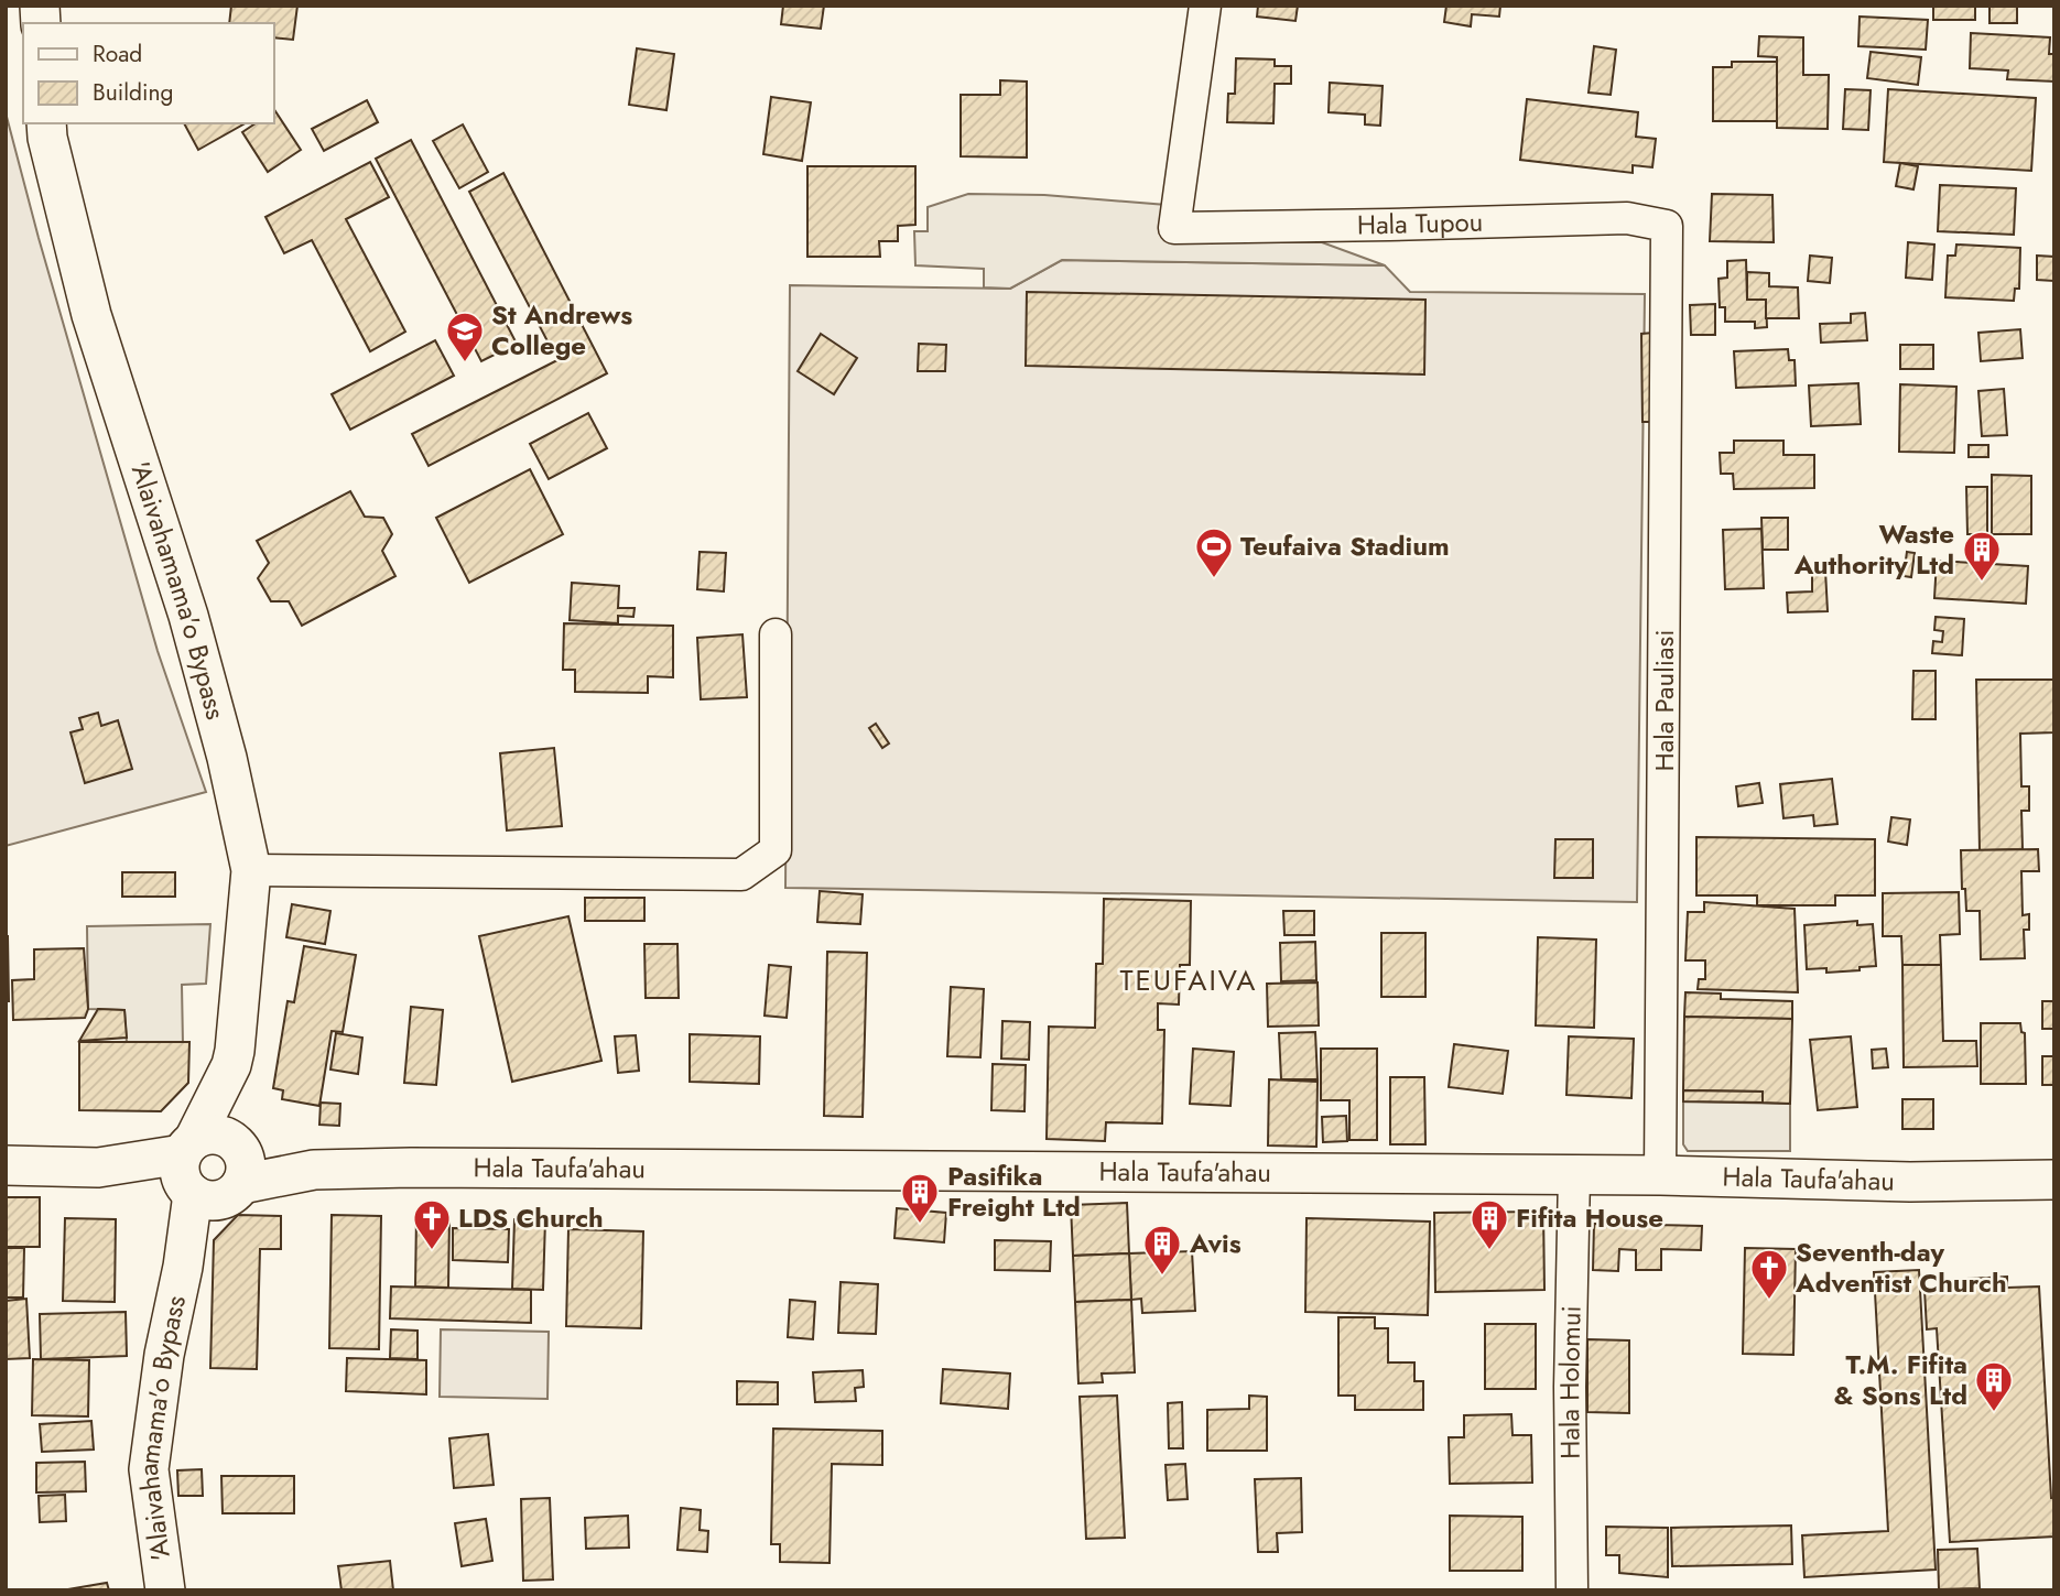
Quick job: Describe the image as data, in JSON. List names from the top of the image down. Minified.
{"streets":{"main road":["'Alaivahamama'o Bypass","Hala Taufa'ahau"],"street":["Hala Tupou","Hala Pauliasi","Hala Holomui"]},"crossings":[["Hala Tupou","Hala Pauliasi"],["'Alaivahamama'o Bypass","Hala Taufa'ahau"],["Hala Pauliasi","Hala Taufa'ahau"],["Hala Taufa'ahau","Hala Holomui"]],"districts":["TEUFAIVA"],"places":{"school or university":["St Andrews College"],"sports":["Teufaiva Stadium"],"building":["Waste Authority Ltd","Pasifika Freight Ltd","Fifita House","Avis","T.M. Fifita & Sons Ltd"],"church":["LDS Church","Seventh-day Adventist Church"]},"legend":["Road","Building"]}
